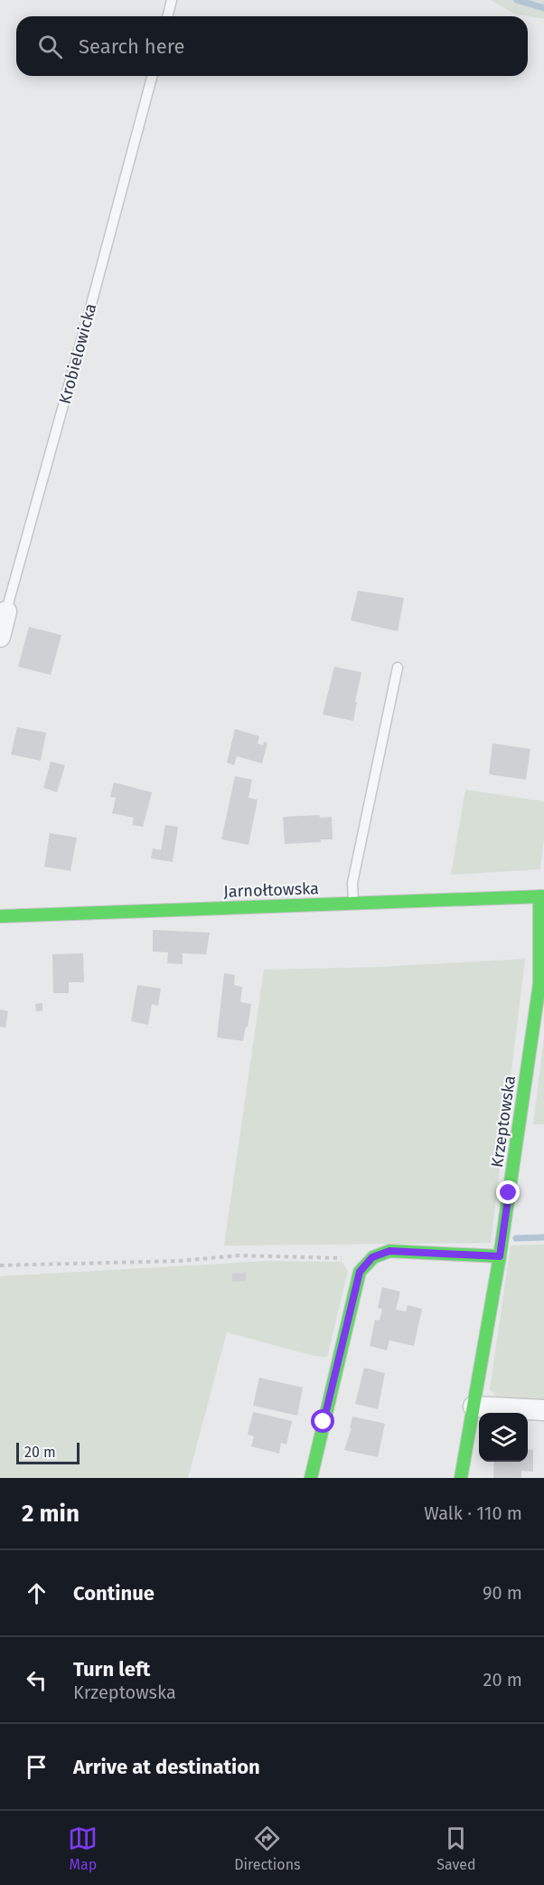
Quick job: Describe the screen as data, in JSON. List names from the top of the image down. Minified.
{"streets":{"street":["Krobielowicka","Jarnołtowska","Krzeptowska"]},"crossings":[["Jarnołtowska","Krzeptowska"]],"scale_bar":"20 m","page":{"search":"Search here","scale":"20 m","heading":["2 min","Walk · 110 m"],"list":[["Continue","90 m"],["Turn left","Krzeptowska","20 m"],"Arrive at destination"],"nav":["Map","Directions","Saved"]}}
